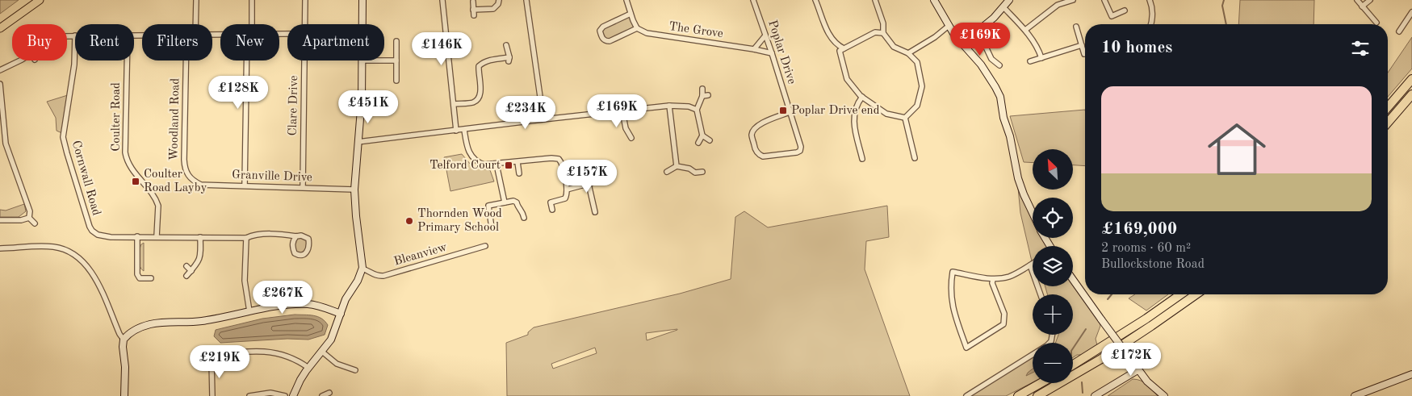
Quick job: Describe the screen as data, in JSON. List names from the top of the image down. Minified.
{"streets":{"street":["The Grove","Poplar Drive","Clare Drive","Coulter Road","Woodland Road","Granville Drive","Cornwall Road","Bleanview"]},"crossings":[["The Grove","Poplar Drive"],["Clare Drive","Granville Drive"],["Coulter Road","Cornwall Road"],["Woodland Road","Granville Drive"]],"places":{"transit":["Poplar Drive end","Telford Court","Coulter Road Layby"],"other":["Thornden Wood Primary School"]},"north":"top left","page":{"price":["£169K","£146K","£128K","£451K","£169K","£234K","£157K","£267K","£172K","£219K"],"chip":["Buy","Rent","Filters","New","Apartment"],"heading":"10 homes","list":[{"name":"£169,000","note":"2 rooms · 60 m² · Bullockstone Road"}],"map_buttons":["+","−"]}}
